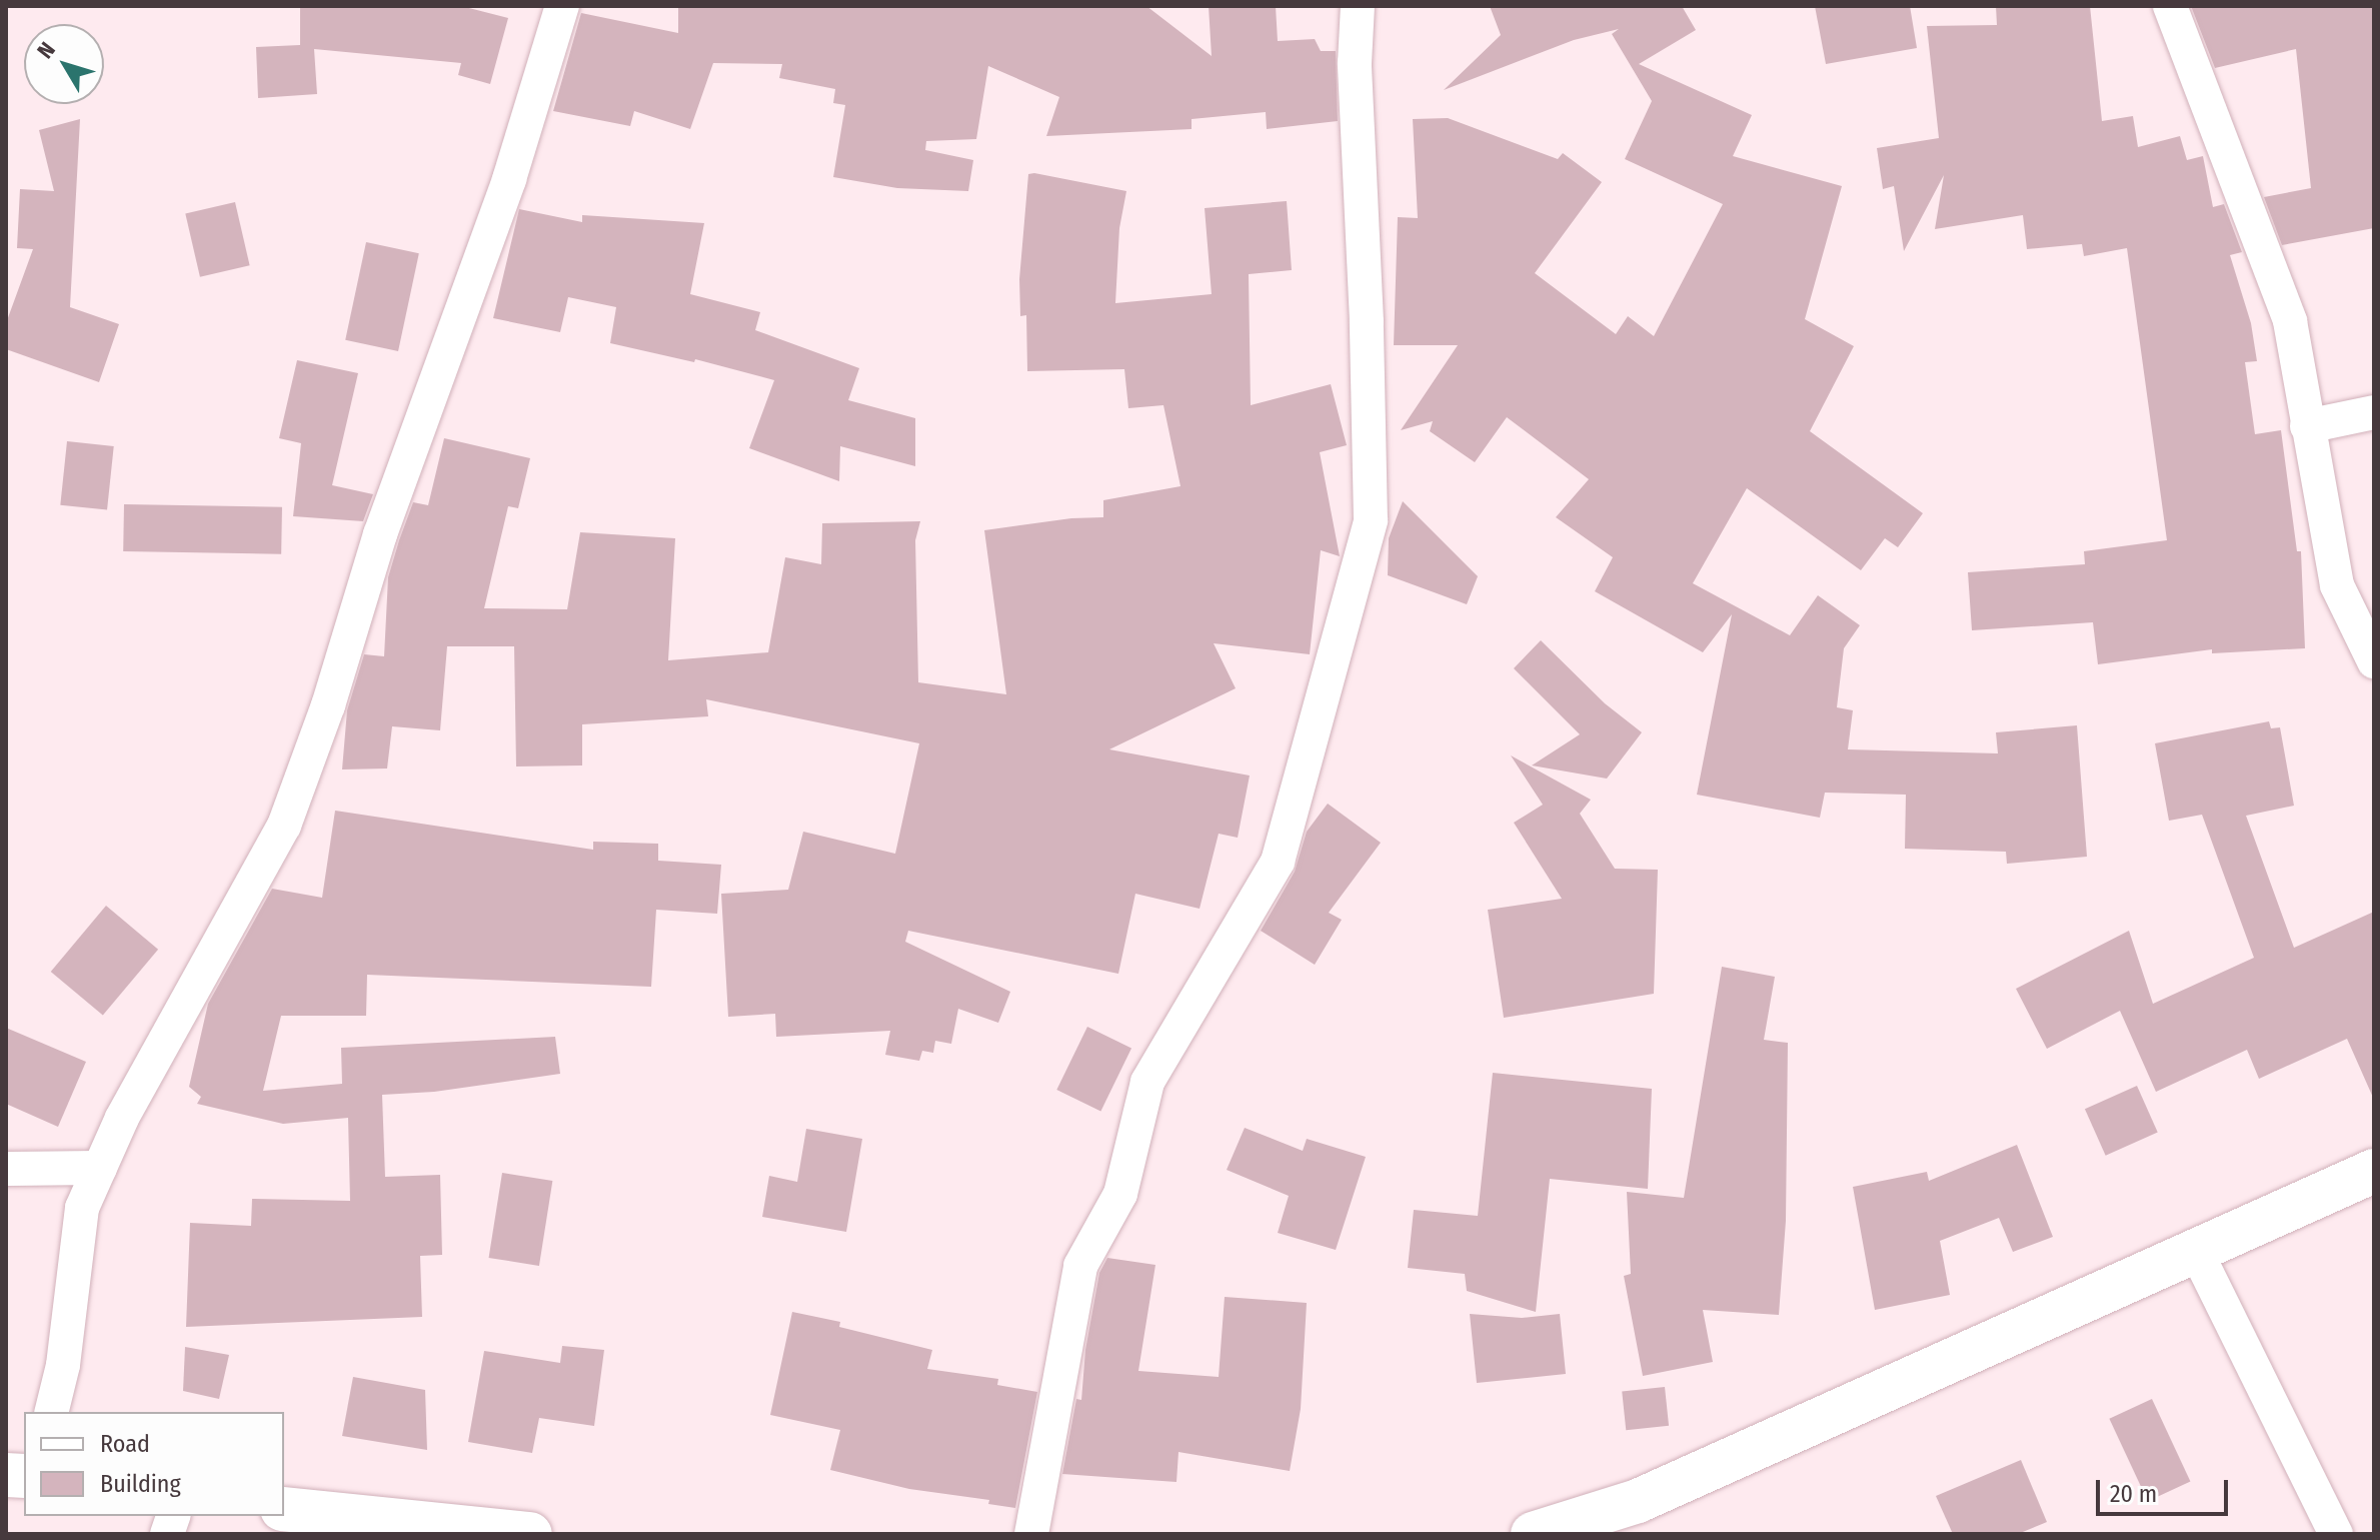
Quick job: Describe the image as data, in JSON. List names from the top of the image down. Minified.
{"legend":["Road","Building"],"scale_bar":"20 m","north":"top left"}
